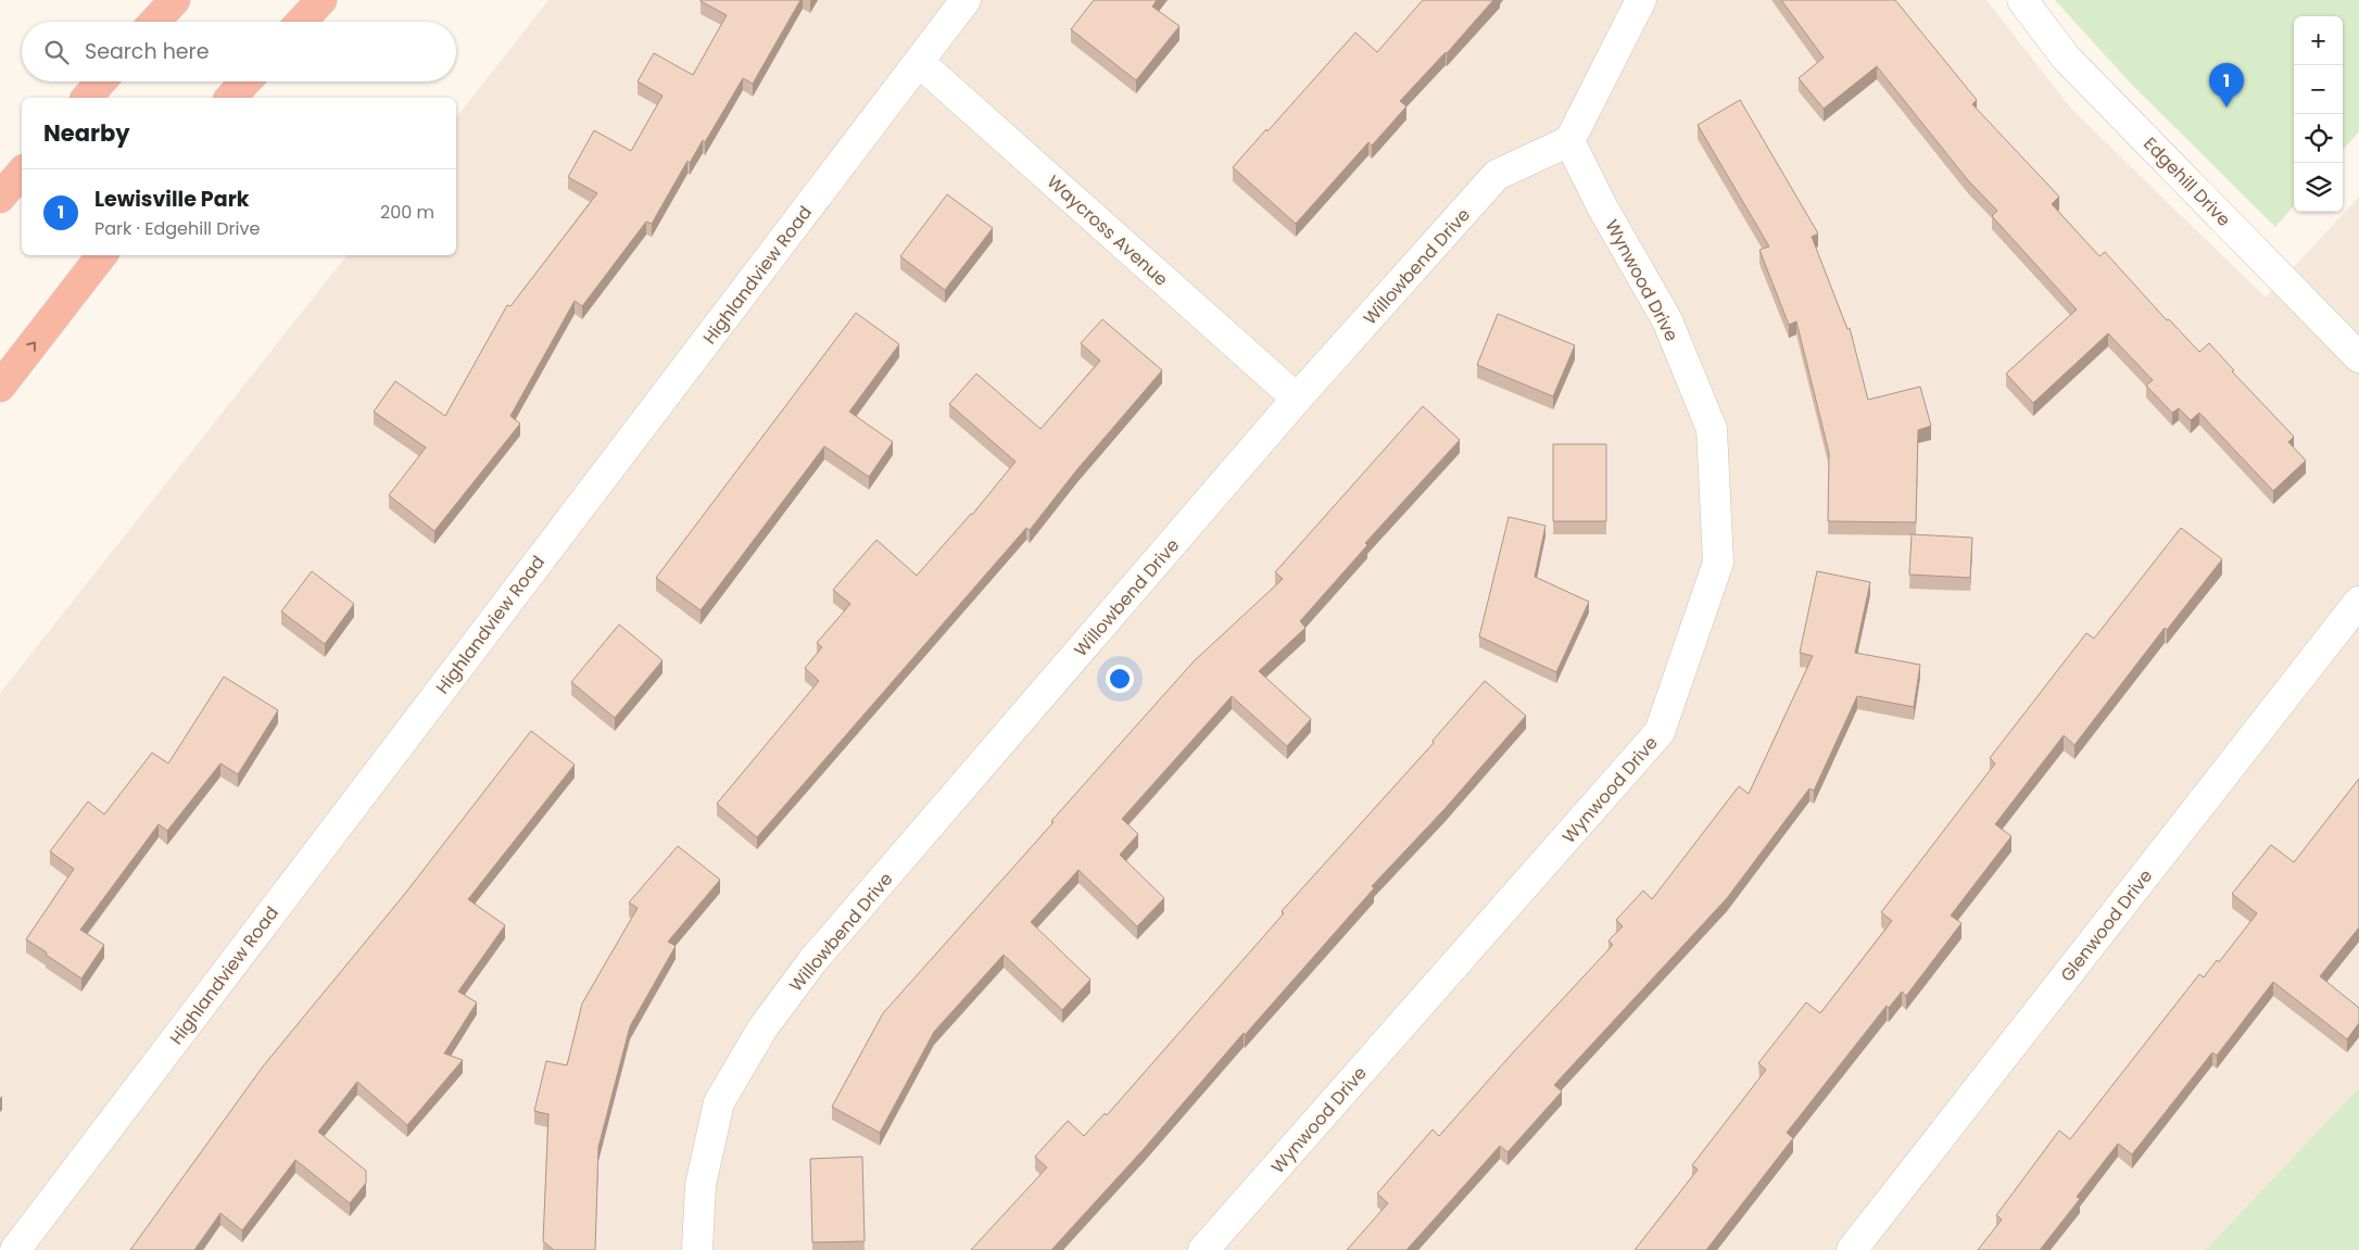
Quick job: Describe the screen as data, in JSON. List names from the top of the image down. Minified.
{"streets":{"street":["Edgehill Drive","Waycross Avenue","Willowbend Drive","Highlandview Road","Wynwood Drive","Glenwood Drive"]},"crossings":[["Waycross Avenue","Willowbend Drive"],["Waycross Avenue","Highlandview Road"],["Willowbend Drive","Wynwood Drive"]],"page":{"map_buttons":["+","−"],"search":"Search here","pins":"1","heading":"Nearby","list":[{"mark":"1","name":"Lewisville Park","note":"Park · Edgehill Drive","value":"200 m"}]}}
